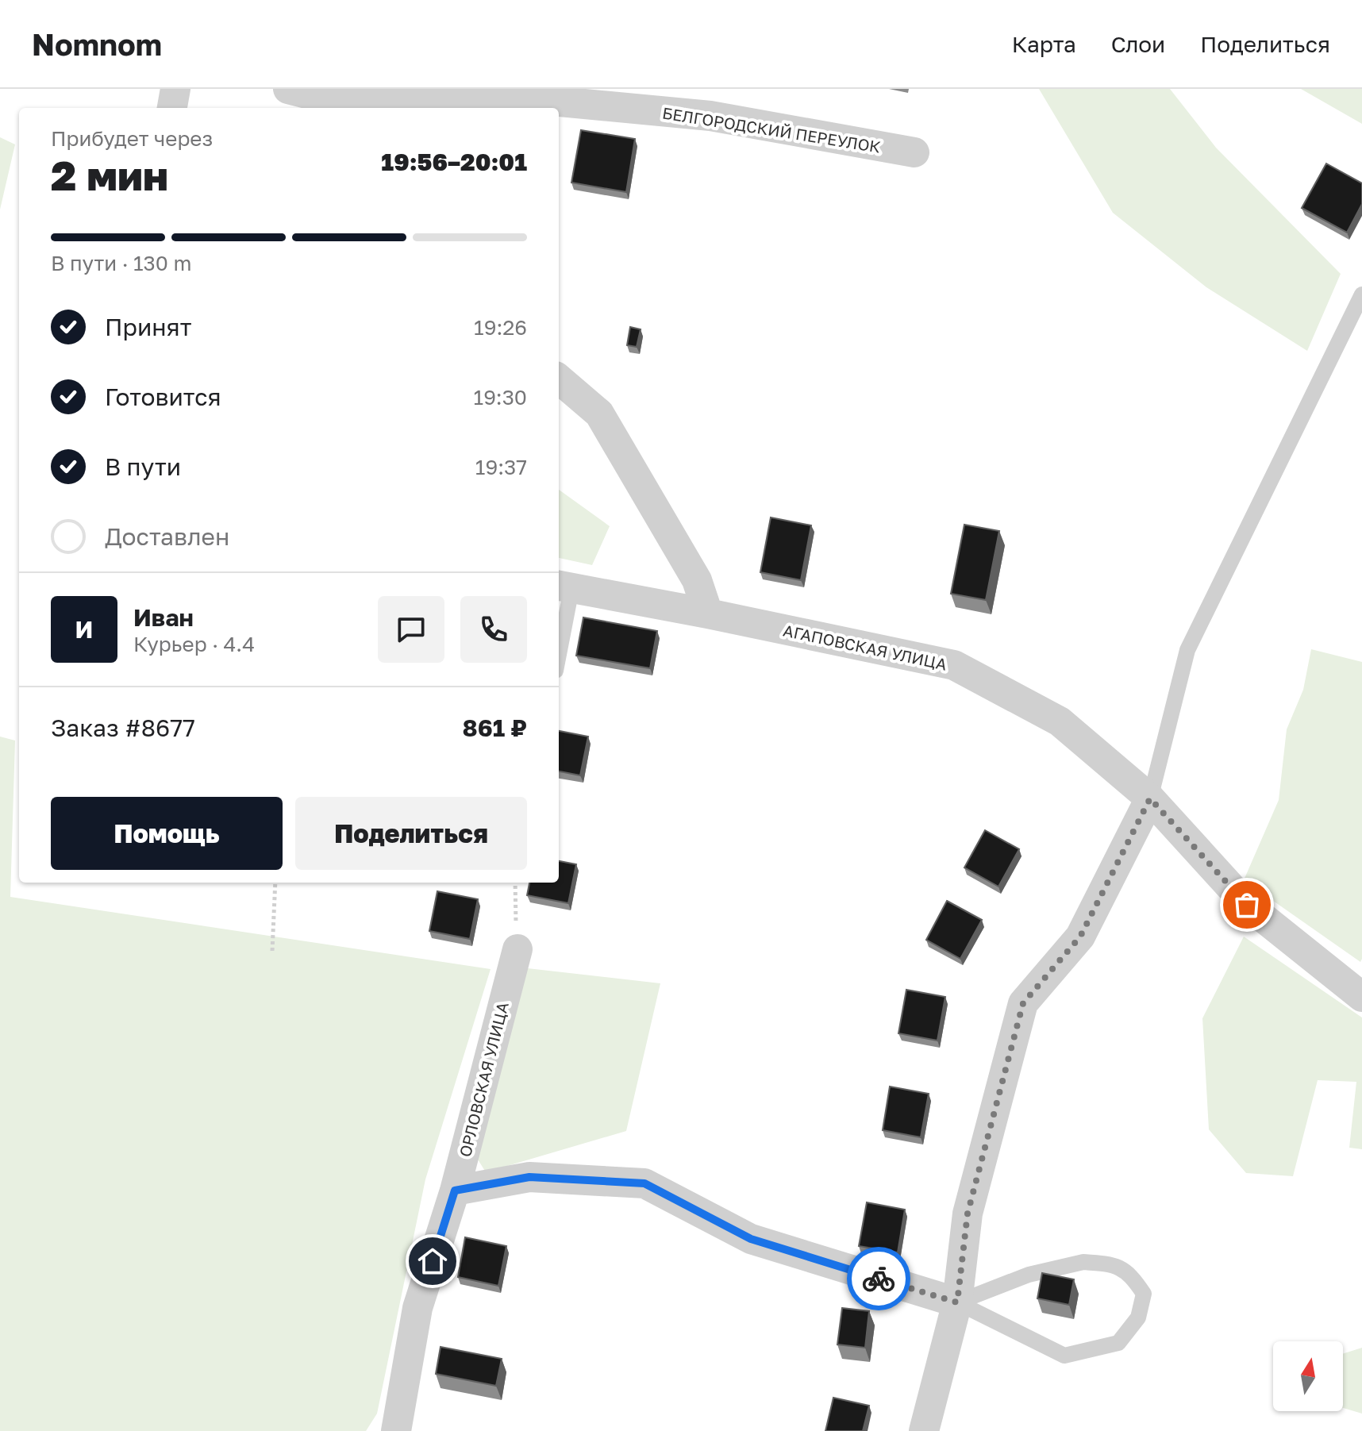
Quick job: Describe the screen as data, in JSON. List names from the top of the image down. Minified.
{"streets":{"street":["БЕЛГОРОДСКИЙ ПЕРЕУЛОК","АГАПОВСКАЯ УЛИЦА","ОРЛОВСКАЯ УЛИЦА"]},"north":"top","page":{"header":"Nomnom","nav":["Карта","Слои","Поделиться"],"heading":["2 мин","Прибудет через","19:56–20:01"],"panel":["Иван","Курьер · 4.4","Заказ #8677","861 ₽"],"bar":"В пути · 130 m","list":[["Принят","19:26"],["Готовится","19:30"],["В пути","19:37"],"Доставлен"],"round":"И","buttons":["Помощь","Поделиться"]}}
